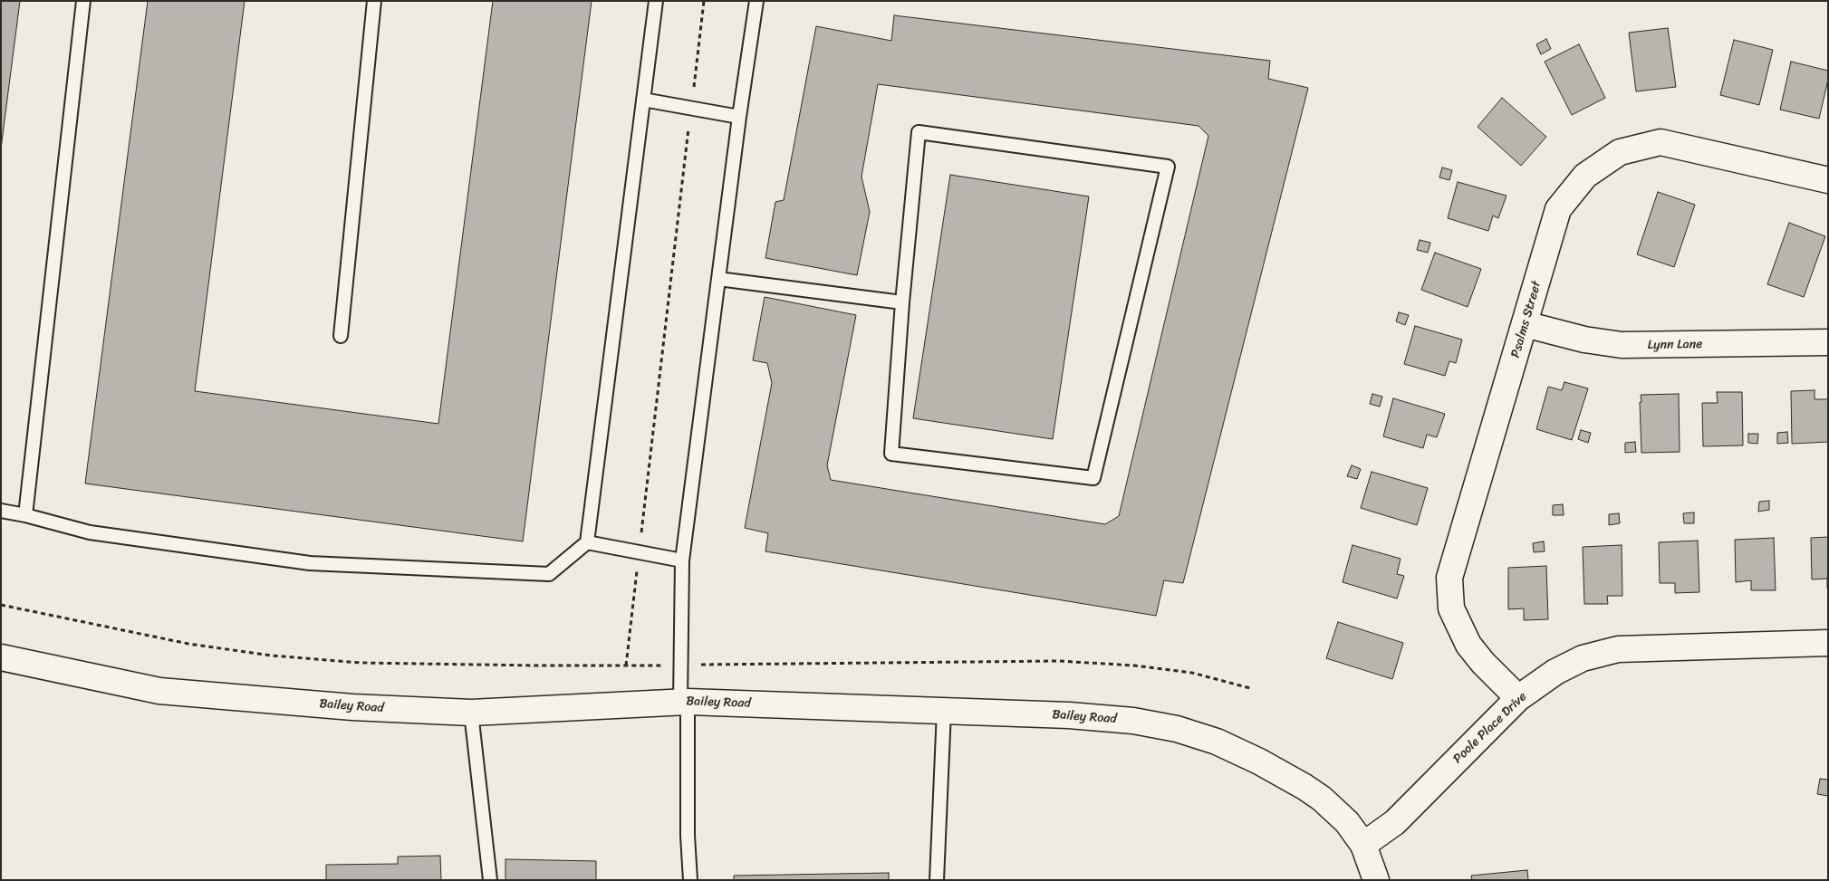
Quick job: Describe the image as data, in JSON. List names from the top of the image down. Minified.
{"streets":{"street":["Psalms Street","Lynn Lane","Bailey Road","Poole Place Drive"]},"crossings":[["Psalms Street","Lynn Lane"],["Psalms Street","Poole Place Drive"],["Bailey Road","Poole Place Drive"]]}
